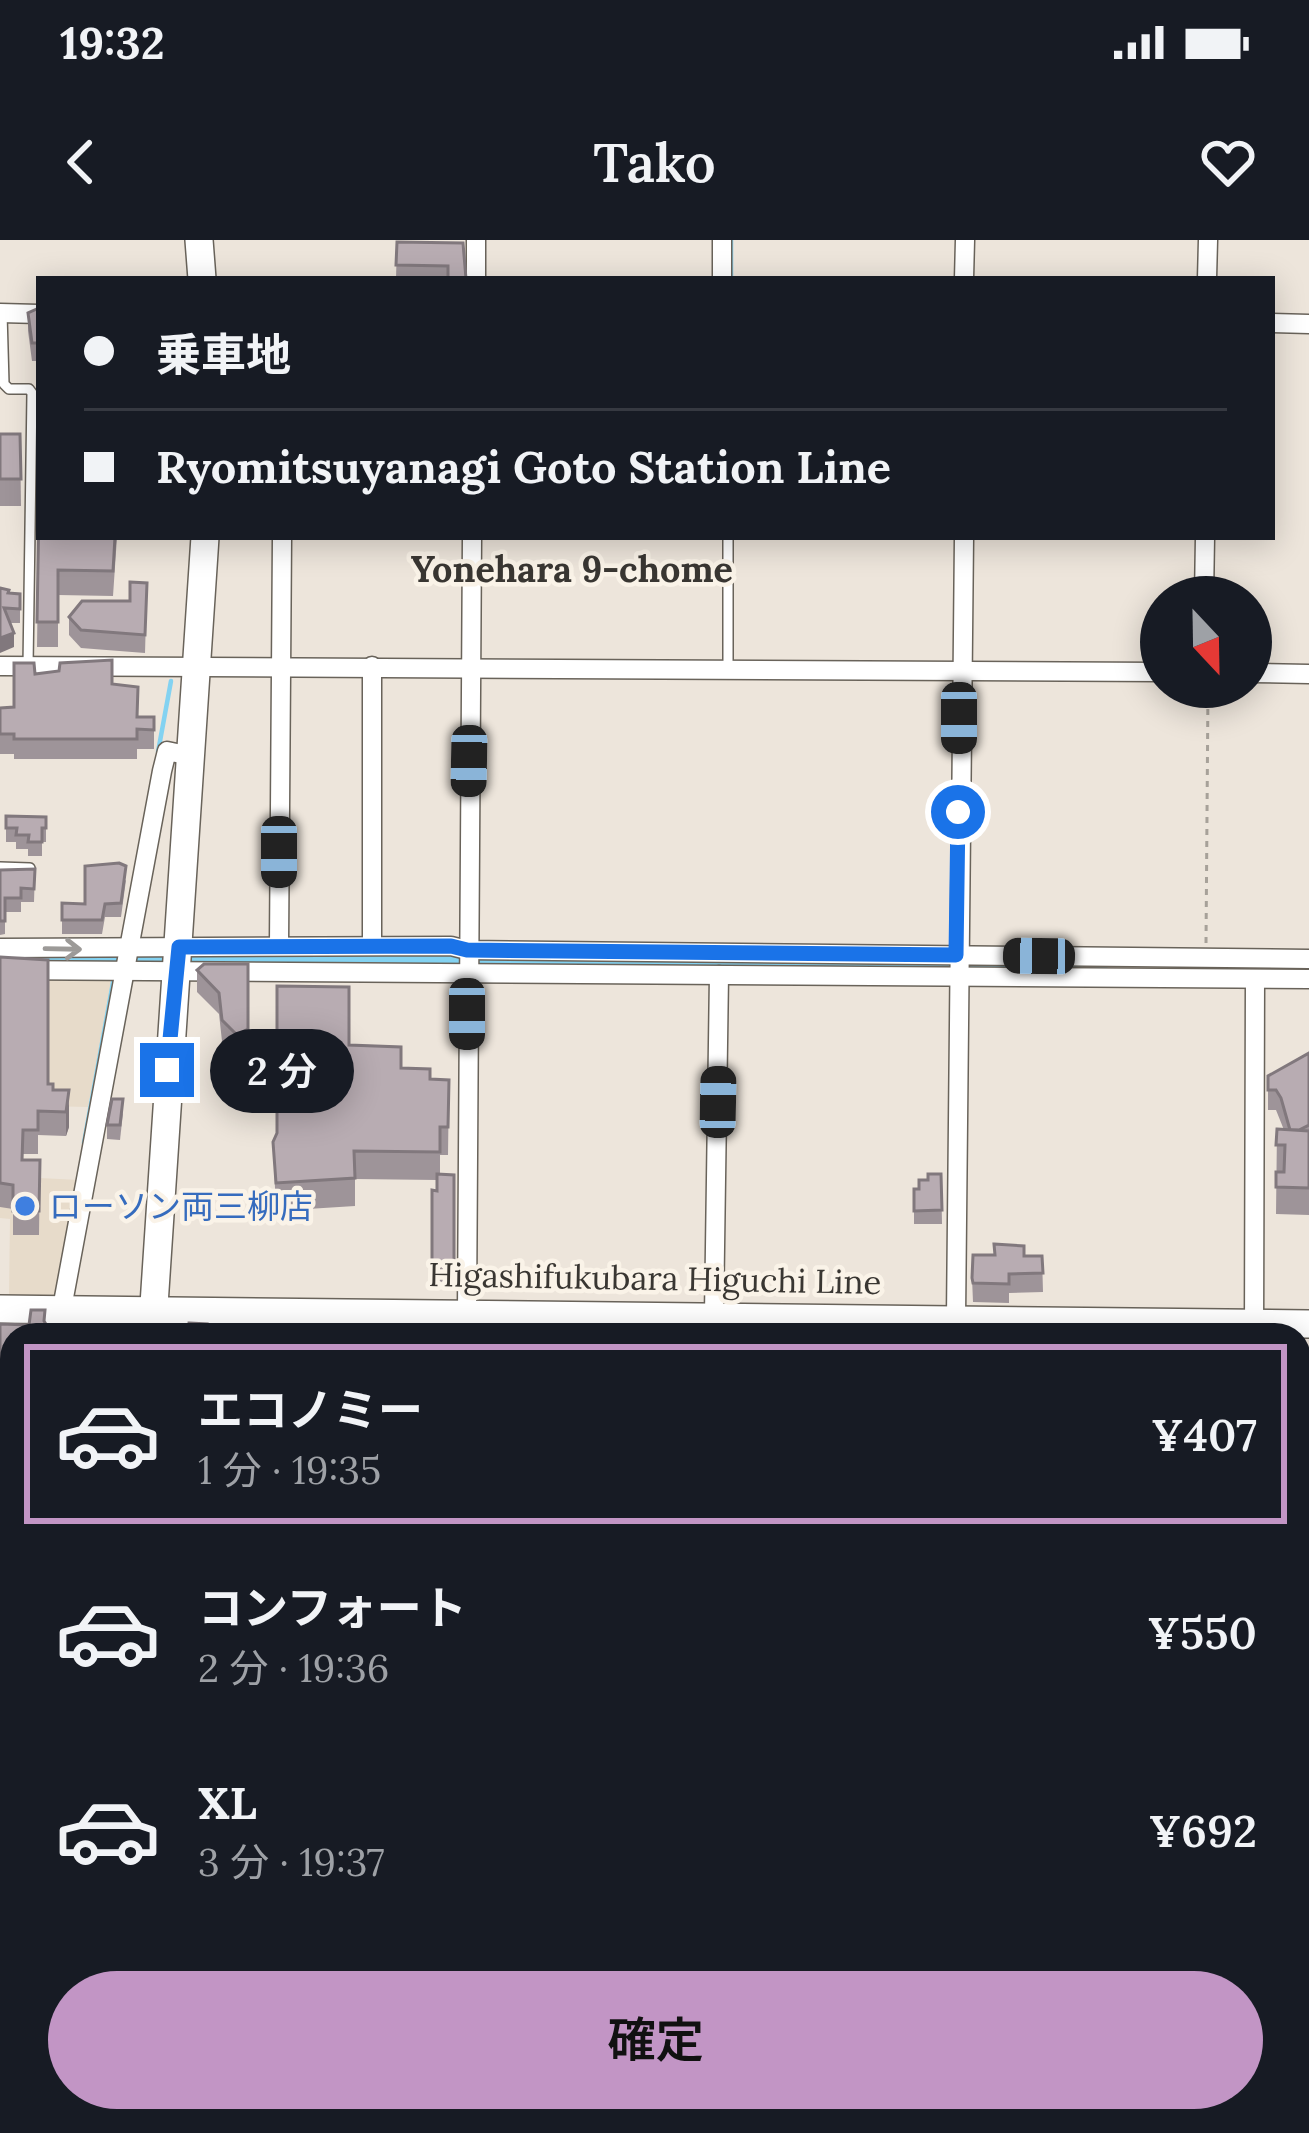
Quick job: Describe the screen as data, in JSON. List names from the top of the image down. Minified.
{"streets":{"main road":["Higashifukubara Higuchi Line"]},"districts":["Yonehara 9-chome"],"places":["ローソン両三柳店"],"north":"bottom","page":{"status":"19:32","header":"Tako","banner":["乗車地","Ryomitsuyanagi Goto Station Line"],"bubble":"2 分","list":[{"name":"エコノミー","note":"1 分 · 19:35","value":"¥407"},{"name":"コンフォート","note":"2 分 · 19:36","value":"¥550"},{"name":"XL","note":"3 分 · 19:37","value":"¥692"}],"buttons":"確定"}}
